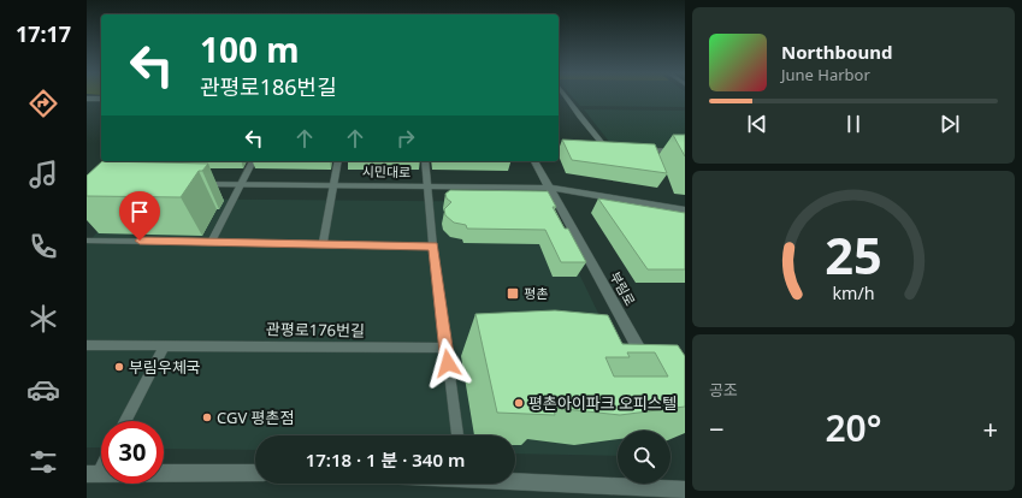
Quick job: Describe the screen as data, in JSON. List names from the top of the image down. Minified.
{"streets":{"street":["시민대로","부림로","관평로176번길"]},"crossings":[["시민대로","부림로"]],"places":{"transit":["평촌"],"other":["부림우체국","평촌아이파크 오피스텔","CGV 평촌점"]},"page":{"tabs":"17:17","turn":["100 m","관평로186번길"],"song":["Northbound","June Harbor"],"tile":"공조","heat":["−","20°","+"],"limit":"30","trip":"17:18 · 1 분 · 340 m","gauge":["25","km/h"]}}
